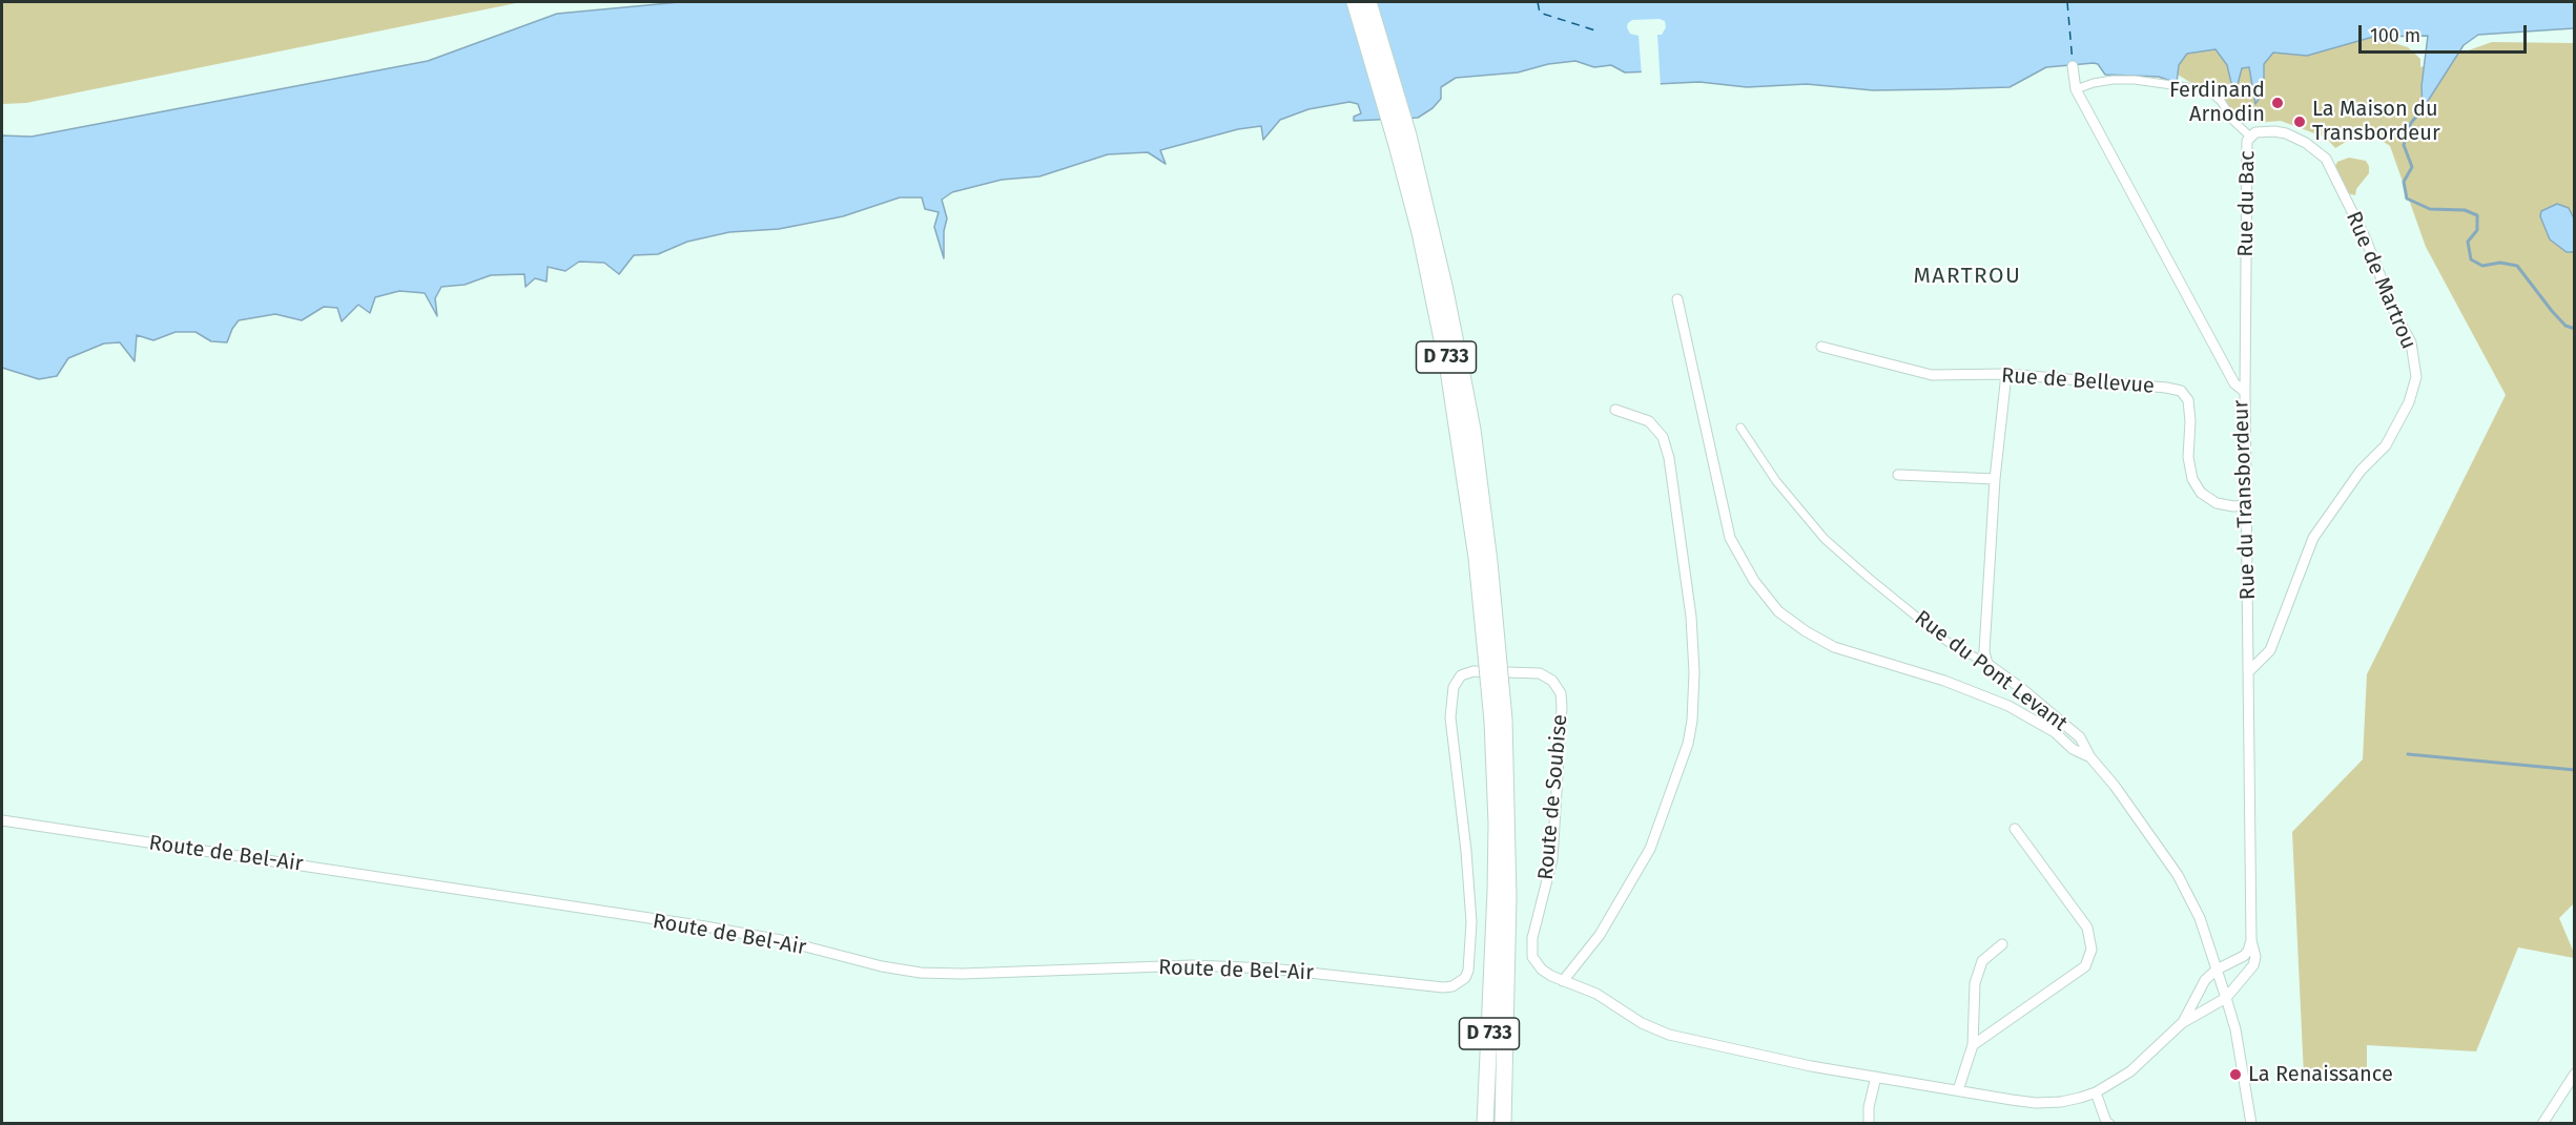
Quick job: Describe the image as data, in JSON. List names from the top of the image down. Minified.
{"streets":{"main road":["D 733"],"street":["Rue du Bac","Rue de Martrou","Rue de Bellevue","Rue du Transbordeur","Rue du Pont Levant","Route de Soubise","Route de Bel-Air"]},"crossings":[["Rue du Bac","Rue de Martrou"],["Rue du Bac","Rue du Transbordeur"],["Rue de Martrou","Rue du Transbordeur"],["Rue de Bellevue","Rue du Transbordeur"],["Rue du Transbordeur","Rue du Pont Levant"],["Rue du Transbordeur","Route de Soubise"],["Route de Soubise","Route de Bel-Air"]],"districts":["MARTROU"],"places":["Ferdinand Arnodin","La Maison du Transbordeur","La Renaissance"],"scale_bar":"100 m"}
